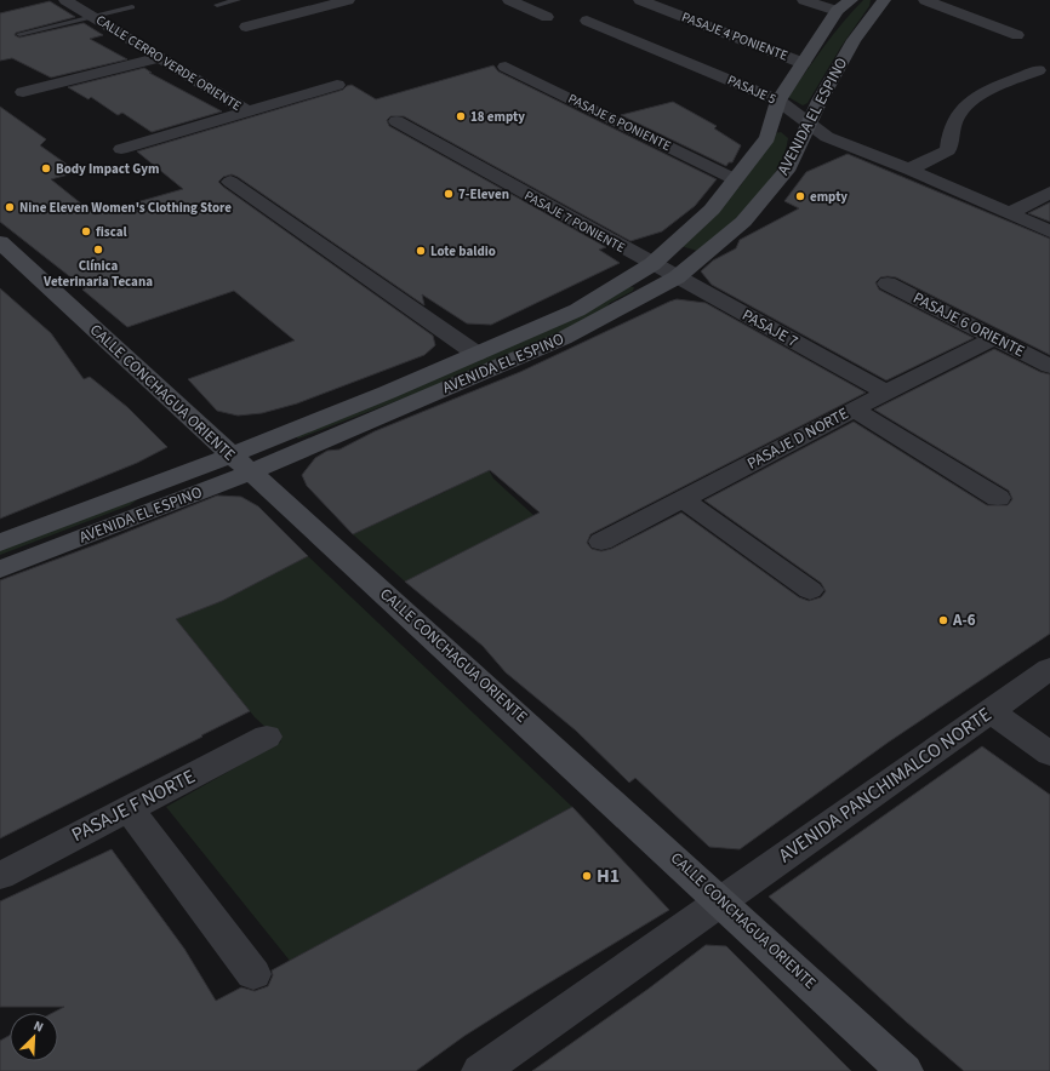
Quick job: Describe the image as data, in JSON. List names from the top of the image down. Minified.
{"streets":{"main road":["AVENIDA EL ESPINO","CALLE CONCHAGUA ORIENTE"],"street":["PASAJE 4 PONIENTE","CALLE CERRO VERDE ORIENTE","PASAJE 5","PASAJE 6 PONIENTE","PASAJE 7 PONIENTE","PASAJE 6 ORIENTE","PASAJE 7","PASAJE D NORTE","AVENIDA PANCHIMALCO NORTE","PASAJE F NORTE"]},"crossings":[["PASAJE 4 PONIENTE","AVENIDA EL ESPINO"],["PASAJE 5","AVENIDA EL ESPINO"],["AVENIDA EL ESPINO","PASAJE 6 PONIENTE"],["AVENIDA EL ESPINO","PASAJE 7 PONIENTE"],["AVENIDA EL ESPINO","PASAJE 7"],["AVENIDA EL ESPINO","CALLE CONCHAGUA ORIENTE"],["PASAJE 7 PONIENTE","PASAJE 7"],["PASAJE 6 ORIENTE","PASAJE D NORTE"],["PASAJE 7","PASAJE D NORTE"],["CALLE CONCHAGUA ORIENTE","AVENIDA PANCHIMALCO NORTE"]],"places":["18 empty","Body Impact Gym","7-Eleven","empty","Nine Eleven Women's Clothing Store","fiscal","Clínica Veterinaria Tecana","Lote baldio","A-6","H1"],"north":"top right"}
